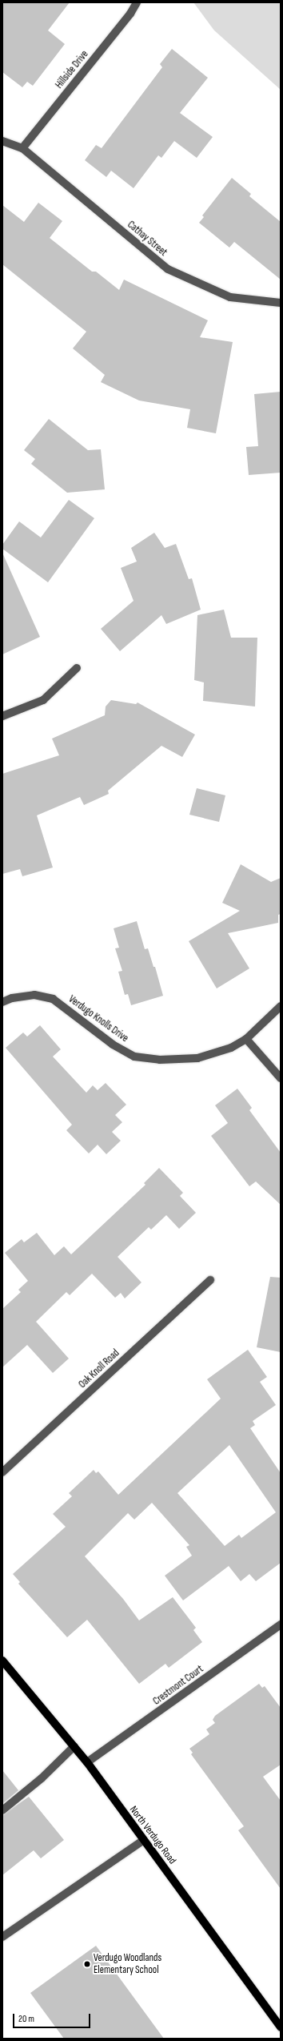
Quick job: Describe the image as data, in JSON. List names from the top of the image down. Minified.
{"streets":{"main road":["North Verdugo Road"],"street":["Hillside Drive","Cathay Street","Verdugo Knolls Drive","Oak Knoll Road","Crestmont Court"]},"crossings":[["Hillside Drive","Cathay Street"],["Crestmont Court","North Verdugo Road"]],"places":["Verdugo Woodlands Elementary School"],"scale_bar":"20 m"}
